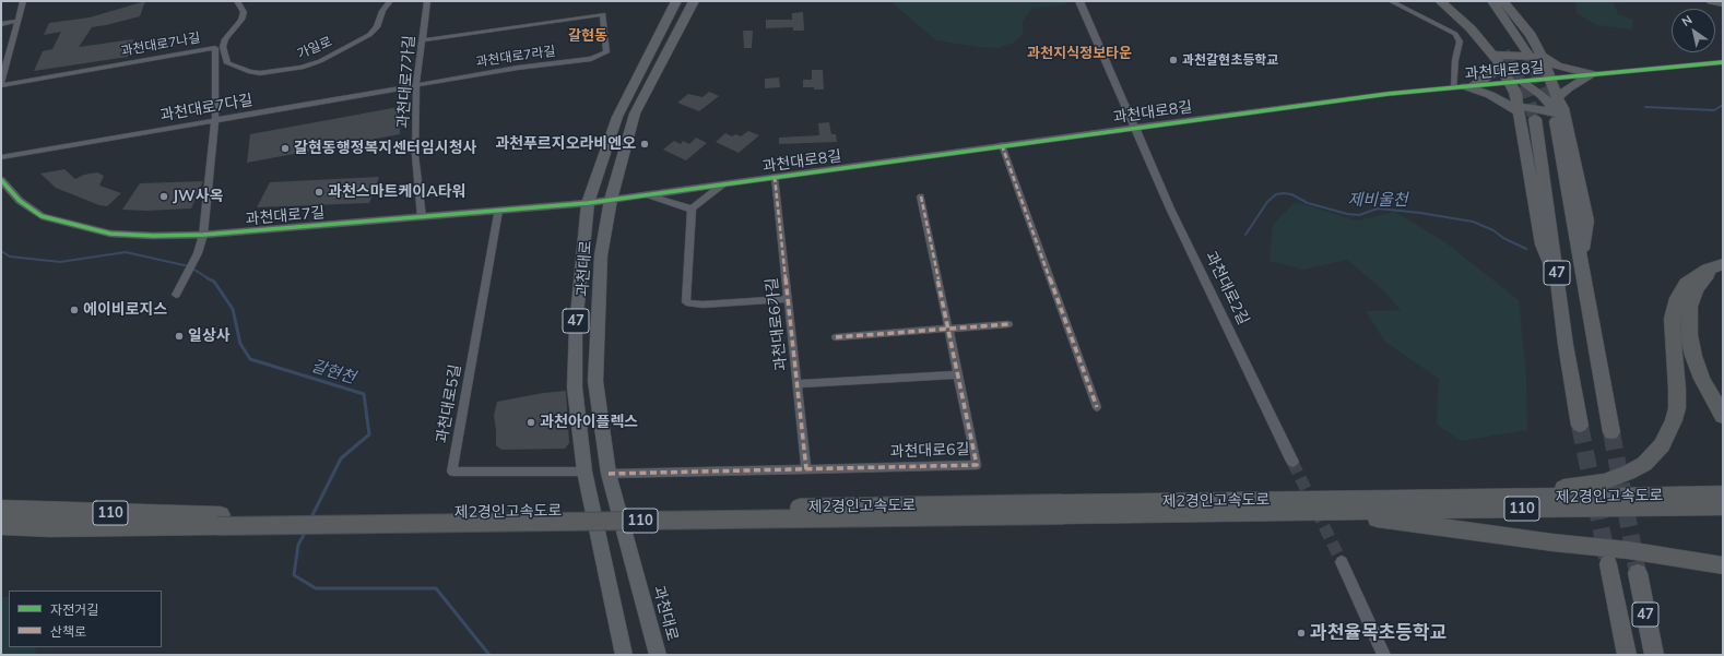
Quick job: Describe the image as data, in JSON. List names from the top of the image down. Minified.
{"streets":{"highway":["47","제2경인고속도로","110"],"main road":["과천대로"],"street":["과천대로7나길","가일로","과천대로7라길","과천대로8길","과천대로7가길","과천대로7다길","과천대로7길","과천대로2길","과천대로6가길","과천대로5길","과천대로6길"]},"crossings":[["과천대로7나길","과천대로7다길"],["과천대로7나길","과천대로7길"],["과천대로7라길","과천대로7가길"],["과천대로7라길","과천대로7다길"],["과천대로8길","과천대로7길"],["과천대로8길","과천대로"],["과천대로8길","과천대로2길"],["과천대로8길","과천대로6가길"],["과천대로7가길","과천대로7다길"],["과천대로7가길","과천대로7길"],["과천대로7길","과천대로"],["과천대로7길","과천대로5길"],["과천대로","과천대로5길"],["과천대로","과천대로6길"],["과천대로6가길","과천대로6길"]],"districts":["갈현동","과천지식정보타운"],"water":["제비울천","갈현천"],"places":["과천갈현초등학교","과천푸르지오라비엔오","갈현동행정복지센터임시청사","과천스마트케이A타워","JW사옥","에이비로지스","일상사","과천아이플렉스","과천율목초등학교"],"legend":["자전거길","산책로"],"north":"top left"}
